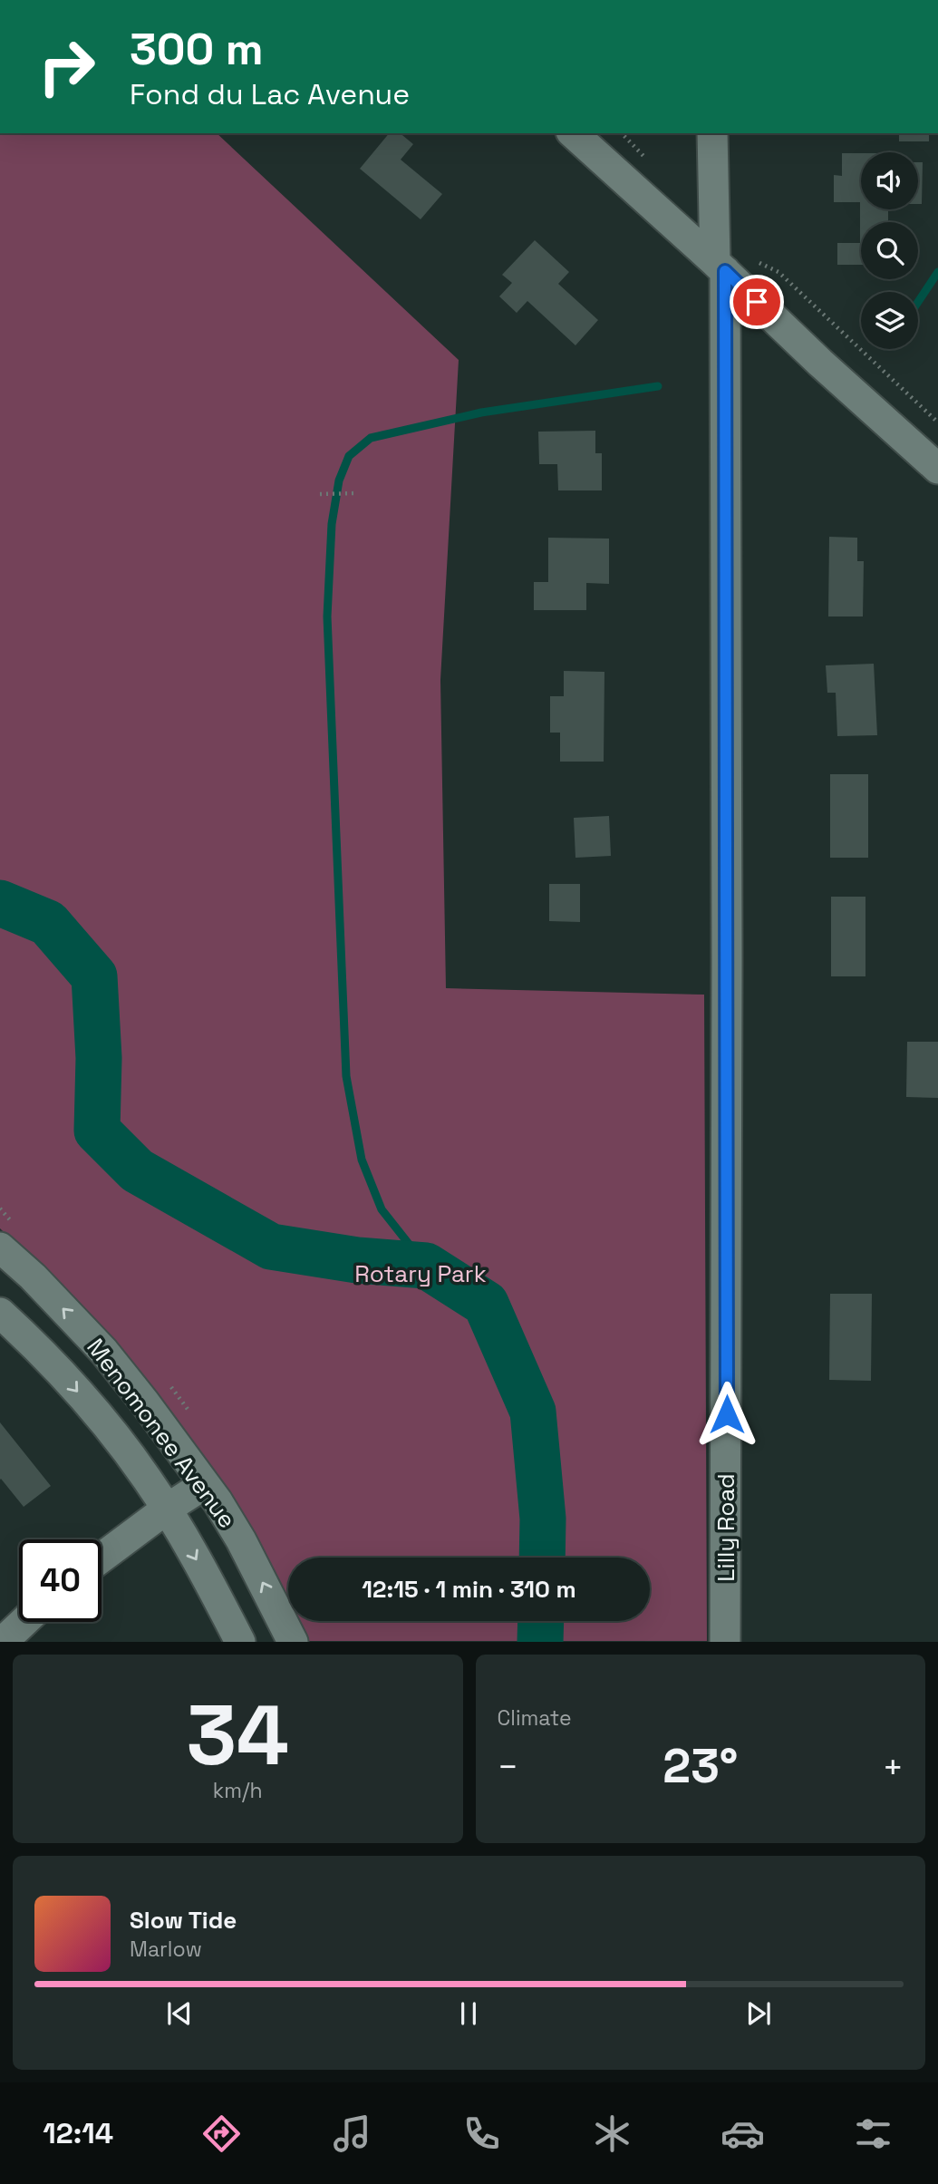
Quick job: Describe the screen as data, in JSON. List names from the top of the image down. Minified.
{"streets":{"street":["Menomonee Avenue","Lilly Road"]},"parks":["Rotary Park"],"page":{"turn":["300 m","Fond du Lac Avenue"],"limit":"40","trip":"12:15 · 1 min · 310 m","tile":[["34","km/h"],"Climate"],"heat":["−","23°","+"],"song":["Slow Tide","Marlow"],"tabs":"12:14"}}
